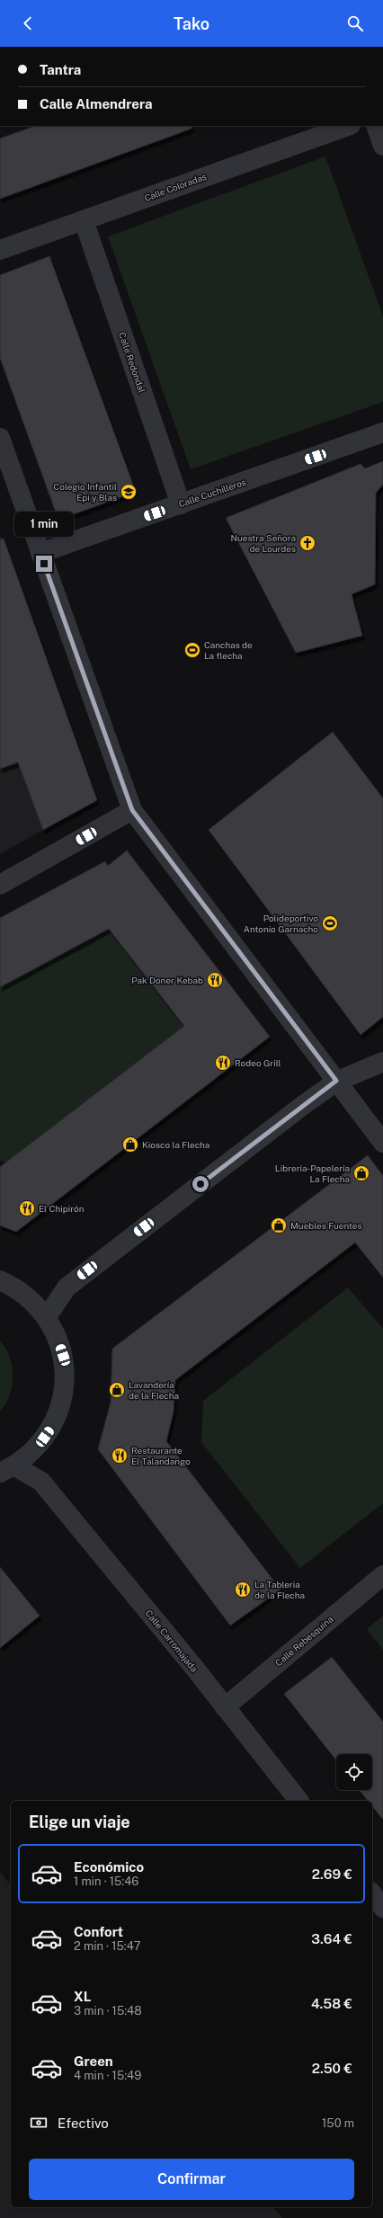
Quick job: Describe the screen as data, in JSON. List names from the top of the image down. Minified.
{"streets":{"street":["Calle Coloradas","Calle Redondal","Calle Cuchilleros","Calle Carromajada","Calle Rebesquina"]},"crossings":[["Calle Coloradas","Calle Redondal"],["Calle Redondal","Calle Cuchilleros"],["Calle Carromajada","Calle Rebesquina"]],"places":{"school or university":["Colegio Infantil Epi y Blas"],"church":["Nuestra Señora de Lourdes"],"sports":["Canchas de La flecha","Polideportivo Antonio Garnacho"],"restaurant":["Pak Doner Kebab","Rodeo Grill","El Chipirón","Restaurante El Talandango","La Tableria de la Flecha"],"shop":["Kiosco la Flecha","Librería-Papelería La Flecha","Muebles Fuentes","Lavandería de la Flecha"]},"page":{"header":"Tako","banner":["Tantra","Calle Almendrera"],"bubble":"1 min","heading":"Elige un viaje","list":[{"name":"Económico","note":"1 min · 15:46","value":"2.69 €"},{"name":"Confort","note":"2 min · 15:47","value":"3.64 €"},{"name":"XL","note":"3 min · 15:48","value":"4.58 €"},{"name":"Green","note":"4 min · 15:49","value":"2.50 €"}],"pay":["Efectivo","150 m"],"buttons":"Confirmar"}}
